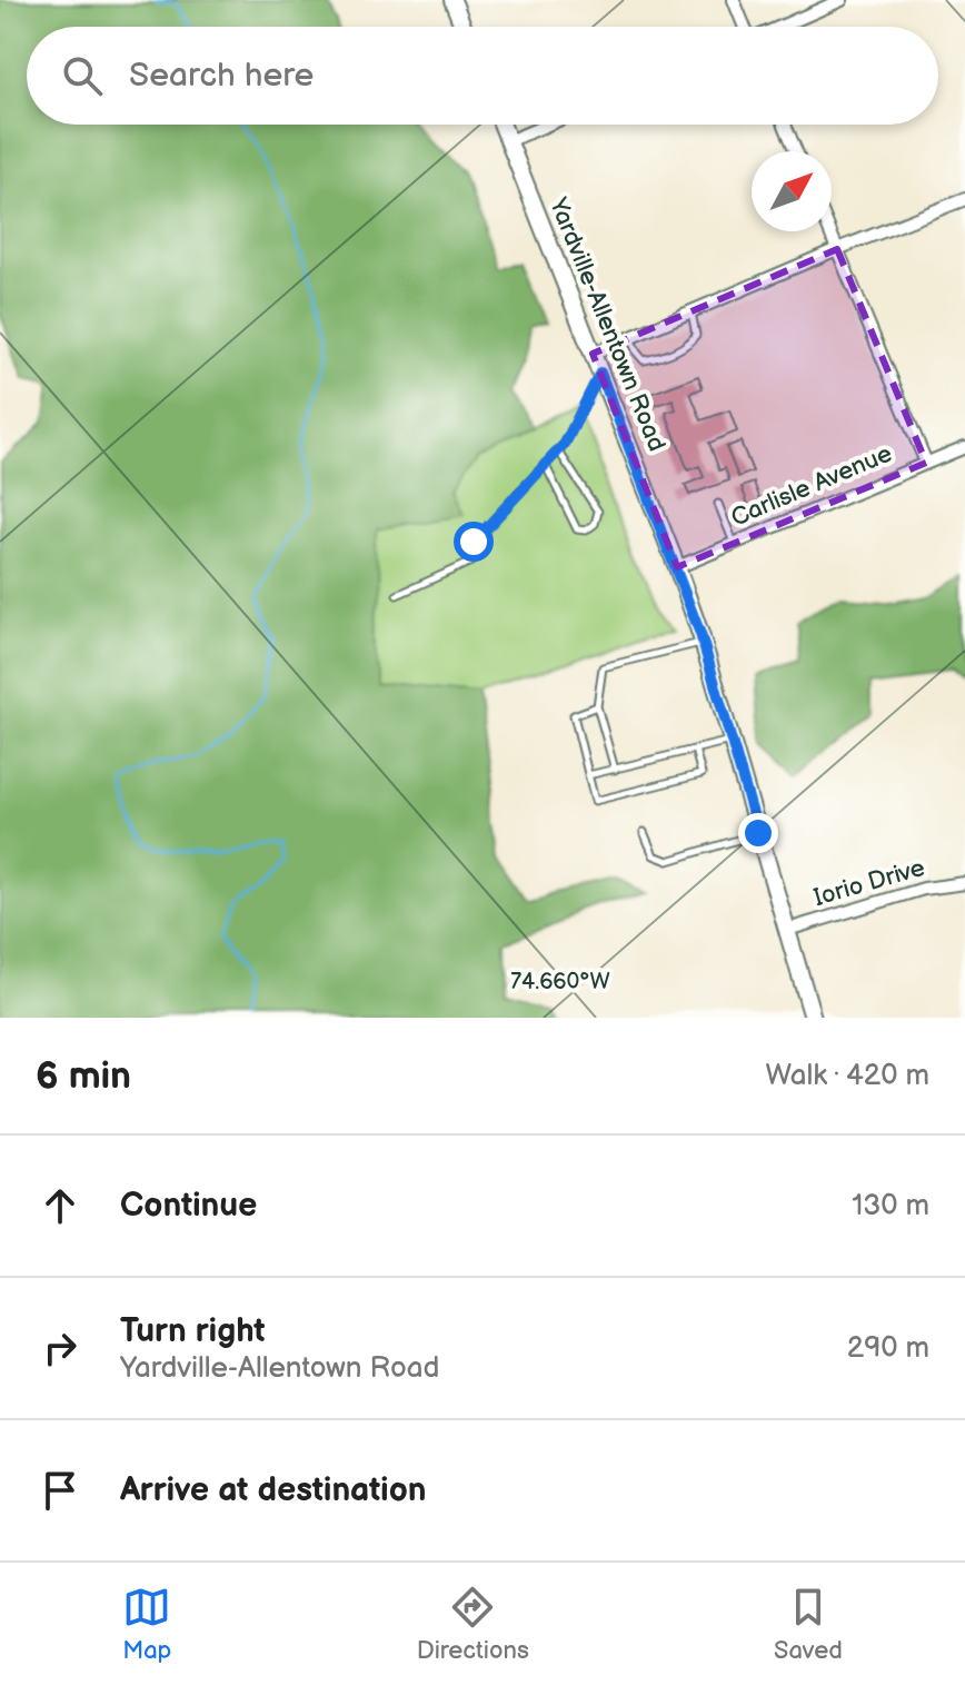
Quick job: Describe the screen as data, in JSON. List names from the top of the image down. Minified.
{"streets":{"main road":["Yardville-Allentown Road"],"street":["Carlisle Avenue","Iorio Drive"]},"crossings":[["Yardville-Allentown Road","Carlisle Avenue"],["Yardville-Allentown Road","Iorio Drive"]],"north":"top right","page":{"search":"Search here","heading":["6 min","Walk · 420 m"],"list":[["Continue","130 m"],["Turn right","Yardville-Allentown Road","290 m"],"Arrive at destination"],"nav":["Map","Directions","Saved"]},"coordinates":["74.660°W"]}
